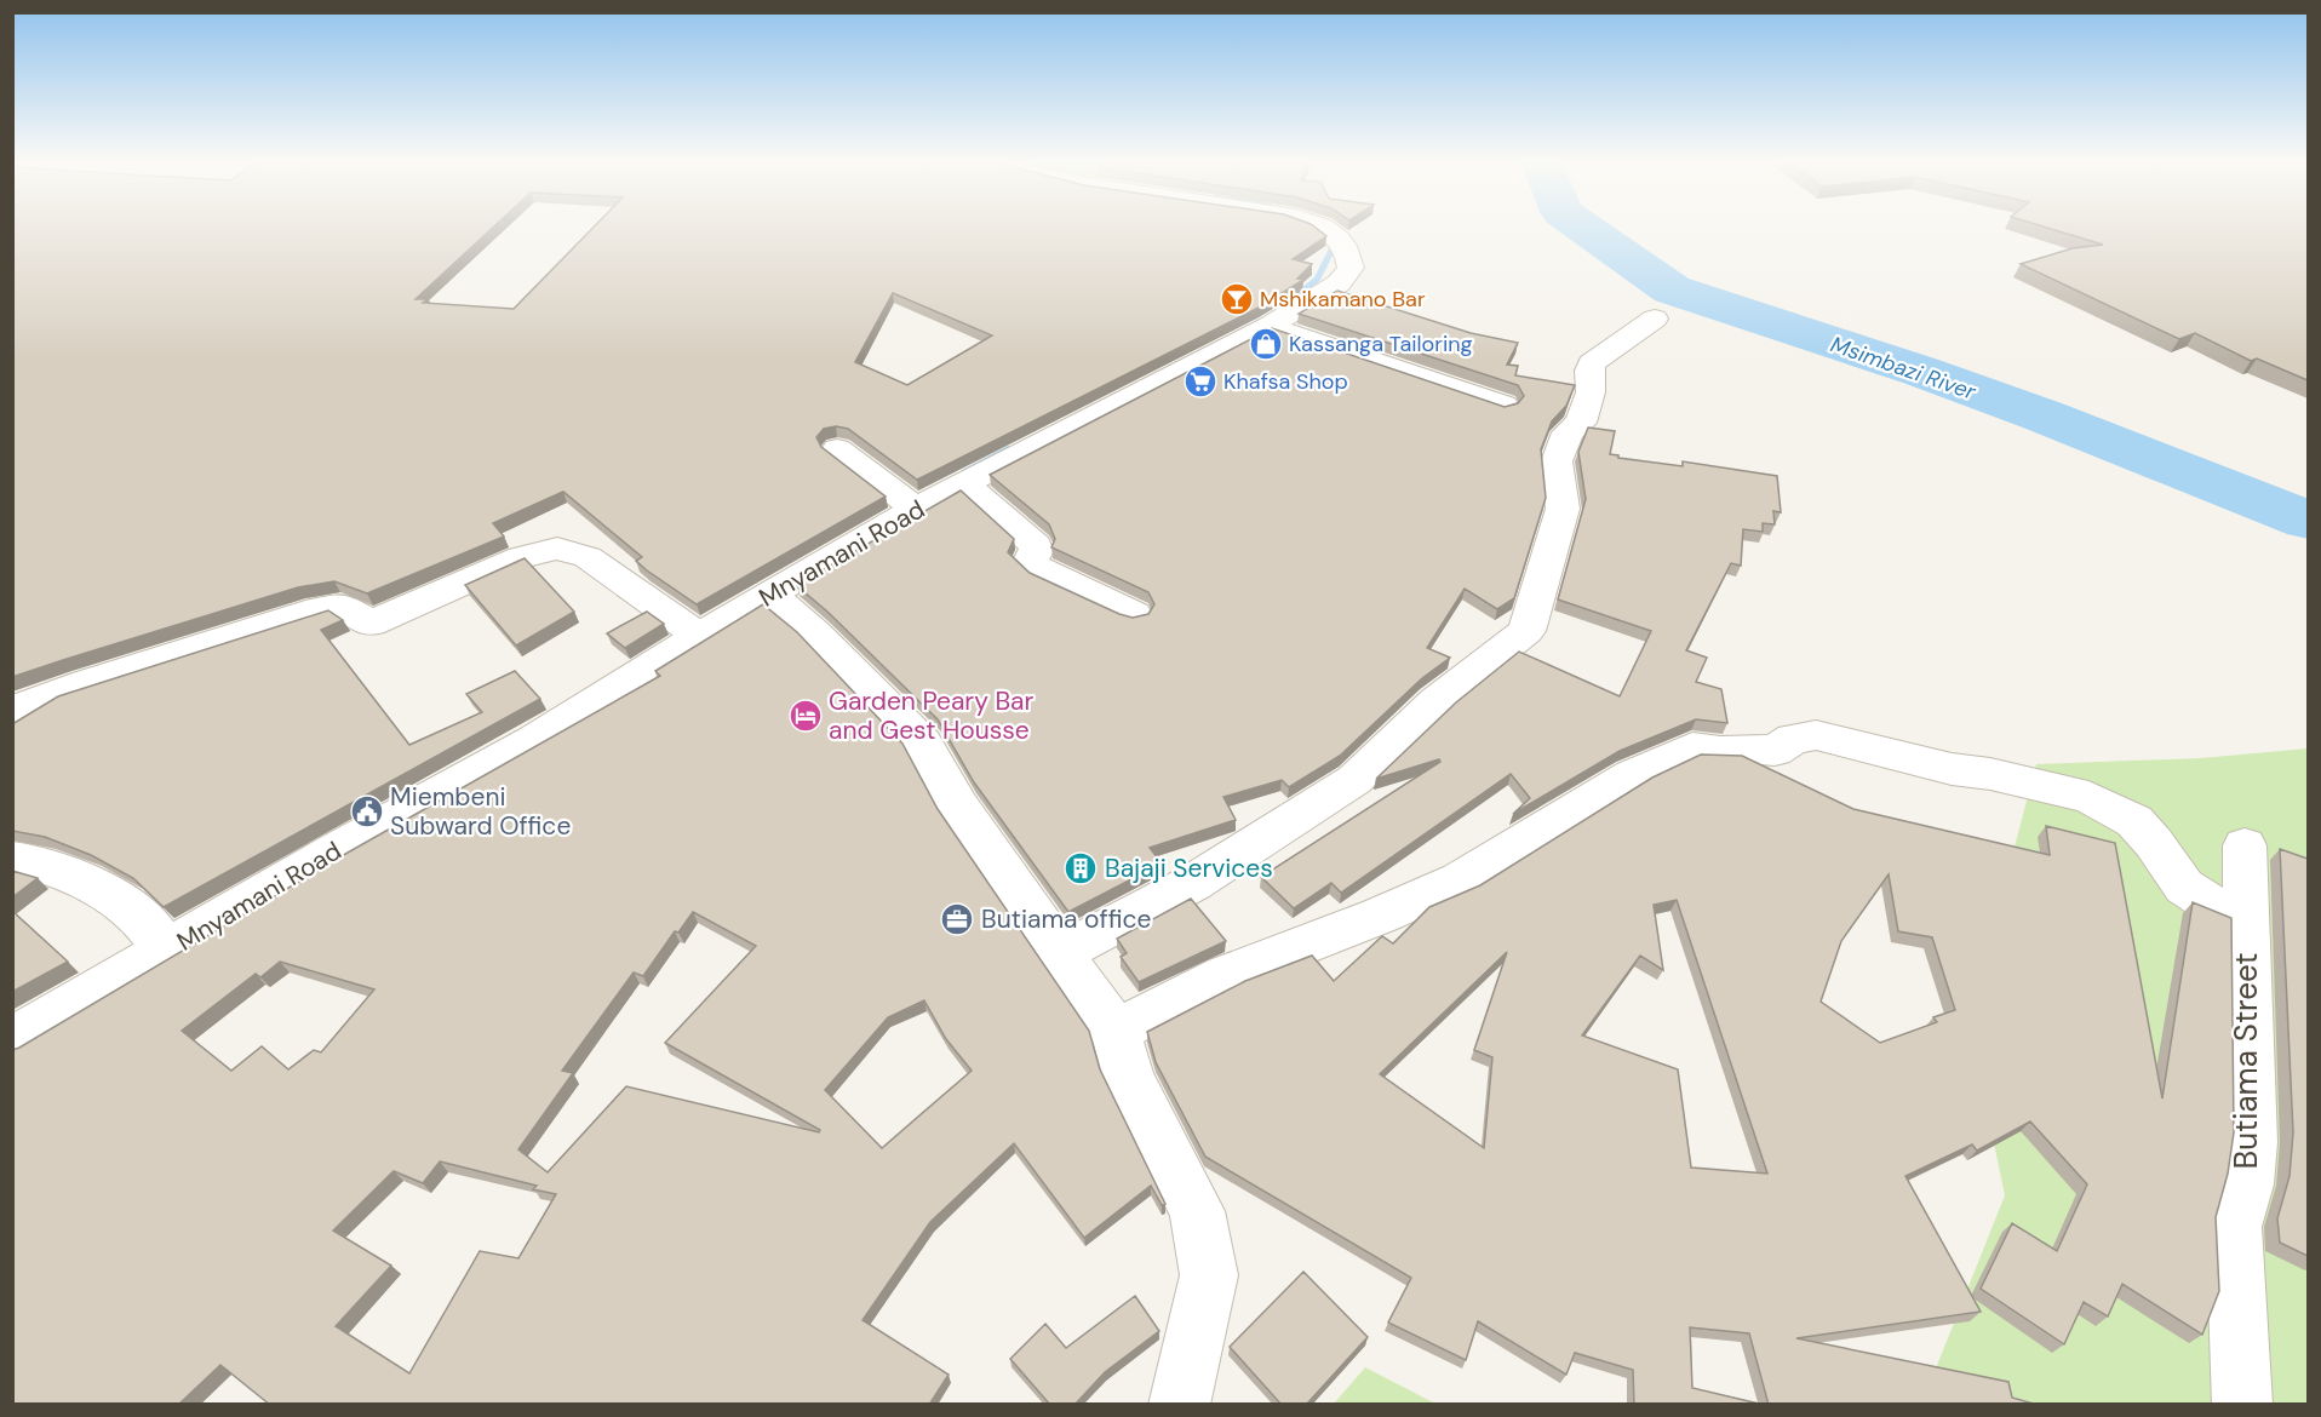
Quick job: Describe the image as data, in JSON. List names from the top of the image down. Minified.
{"streets":{"street":["Mnyamani Road","Butiama Street"]},"water":["Msimbazi River"],"places":{"bar":["Mshikamano Bar"],"shop":["Kassanga Tailoring"],"supermarket":["Khafsa Shop"],"hotel":["Garden Peary Bar and Gest Housse"],"public building":["Miembeni Subward Office"],"building":["Bajaji Services"],"office":["Butiama office"]}}
